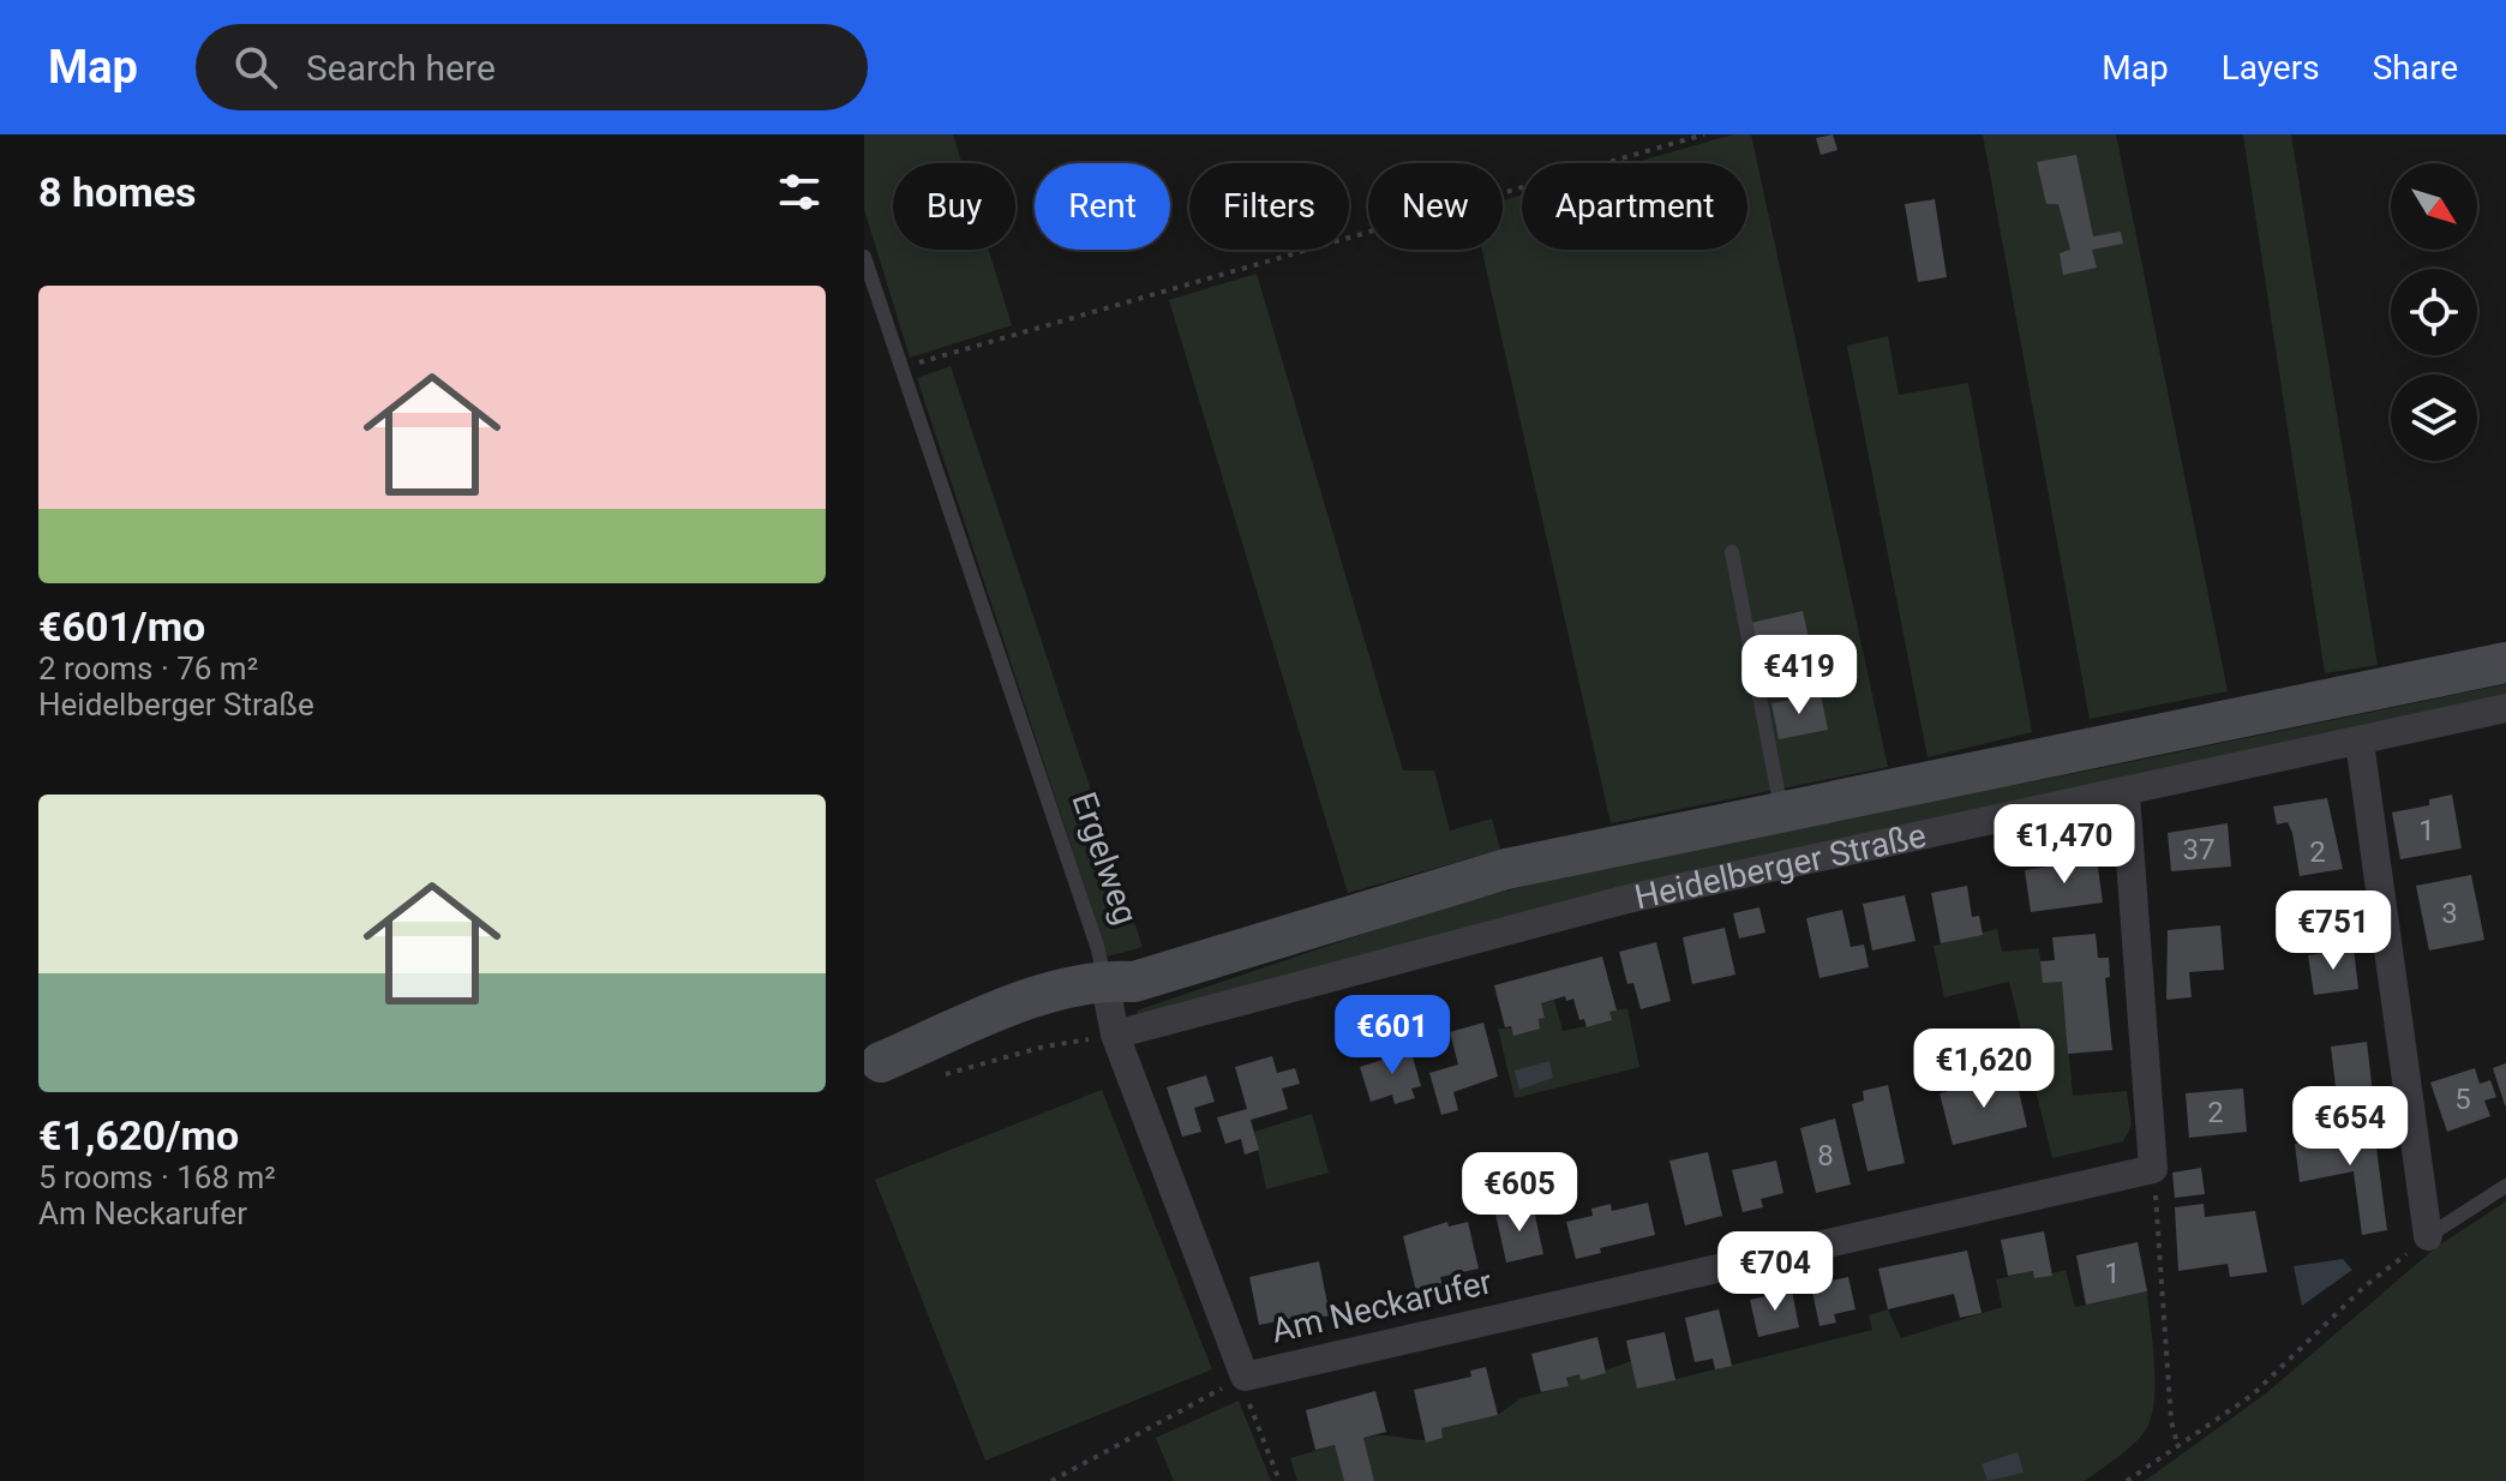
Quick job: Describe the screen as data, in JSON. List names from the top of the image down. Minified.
{"streets":{"main road":["Heidelberger Straße"],"street":["Ergelweg","Am Neckarufer"]},"crossings":[["Ergelweg","Heidelberger Straße"],["Ergelweg","Am Neckarufer"]],"house_numbers":["1","37","2","3","5","2","8","1"],"north":"bottom right","page":{"header":"Map","search":"Search here","nav":["Map","Layers","Share"],"heading":"8 homes","chip":["Buy","Rent","Filters","New","Apartment"],"list":[{"name":"€601/mo","note":"2 rooms · 76 m² · Heidelberger Straße"},{"name":"€1,620/mo","note":"5 rooms · 168 m² · Am Neckarufer"}],"price":["€419","€1,470","€751","€601","€1,620","€654","€605","€704"]}}
